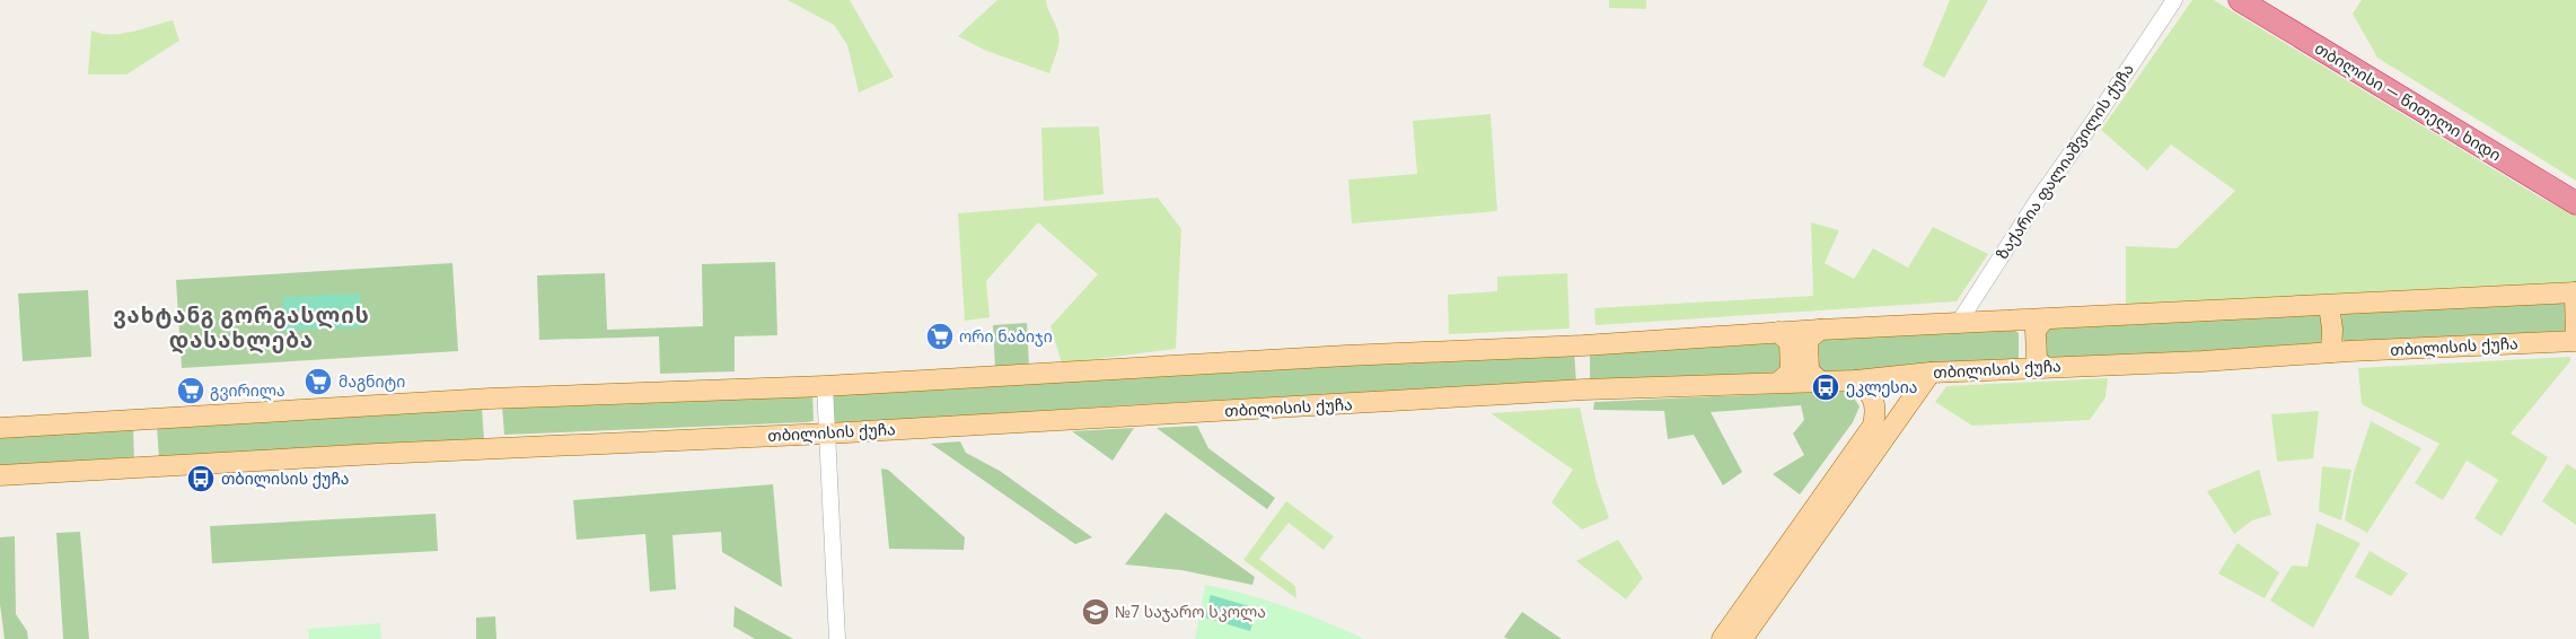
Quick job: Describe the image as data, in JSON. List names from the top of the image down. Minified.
{"streets":{"highway":["თბილისი — წითელი ხიდი"],"main road":["თბილისის ქუჩა"],"street":["ზაქარია ფალიაშვილის ქუჩა"]},"districts":["ვახტანგ გორგასლის დასახლება"],"places":{"supermarket":["ორი ნაბიჯი","მაგნიტი","გვირილა"],"bus stop":["ეკლესია","თბილისის ქუჩა"],"school or university":["№7 საჯარო სკოლა"]}}
